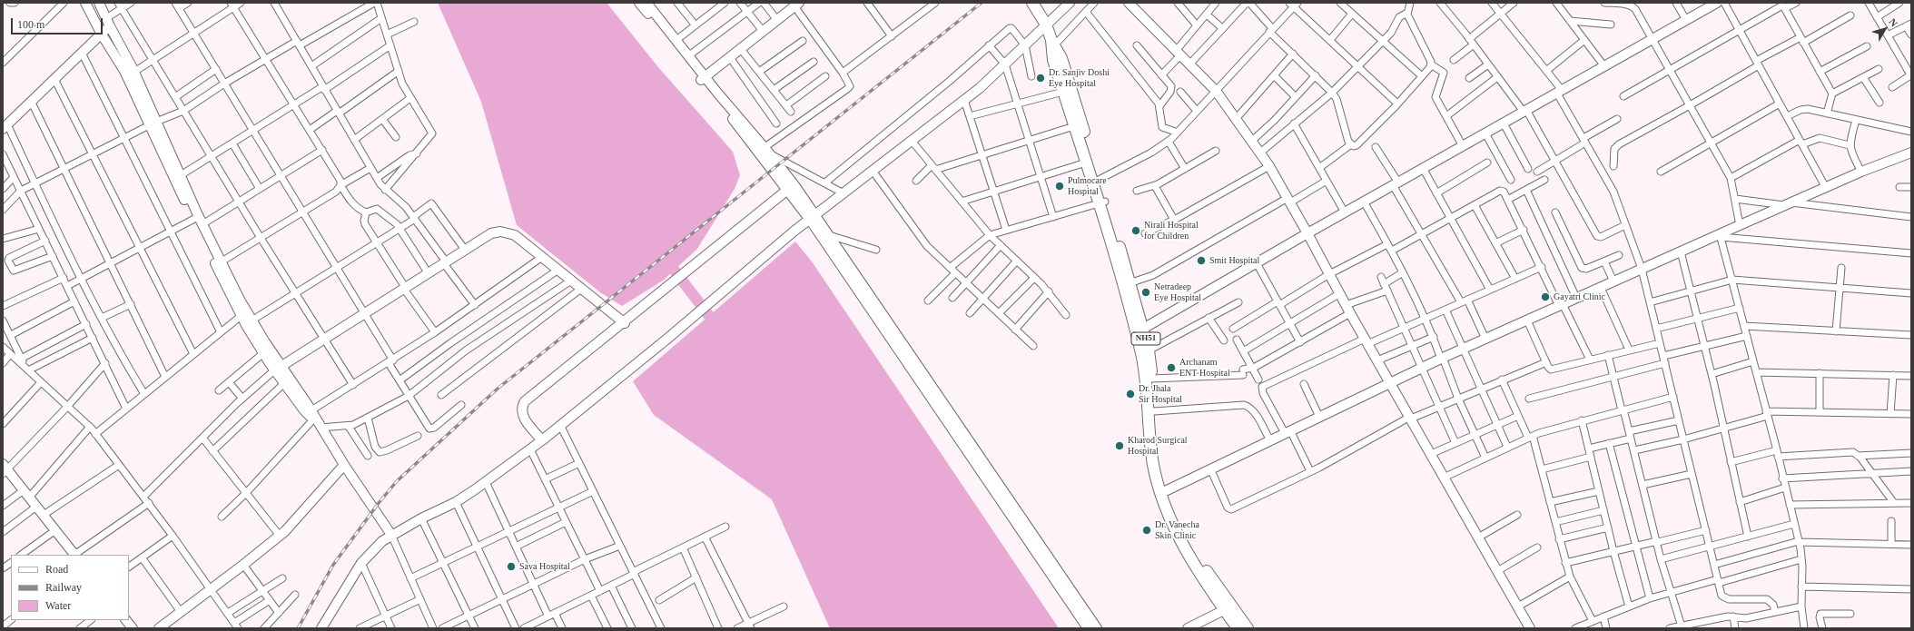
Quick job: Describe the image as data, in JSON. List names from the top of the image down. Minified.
{"streets":{"highway":["NH51"]},"places":["Dr. Sanjiv Doshi Eye Hospital","Pulmocare Hospital","Nirali Hospital for Children","Smit Hospital","Netradeep Eye Hospital","Gayatri Clinic","Archanam ENT Hospital","Dr. Jhala Sir Hospital","Kharod Surgical Hospital","Dr. Vanecha Skin Clinic","Sava Hospital"],"legend":["Road","Railway","Water"],"scale_bar":"100 m","north":"top right"}
